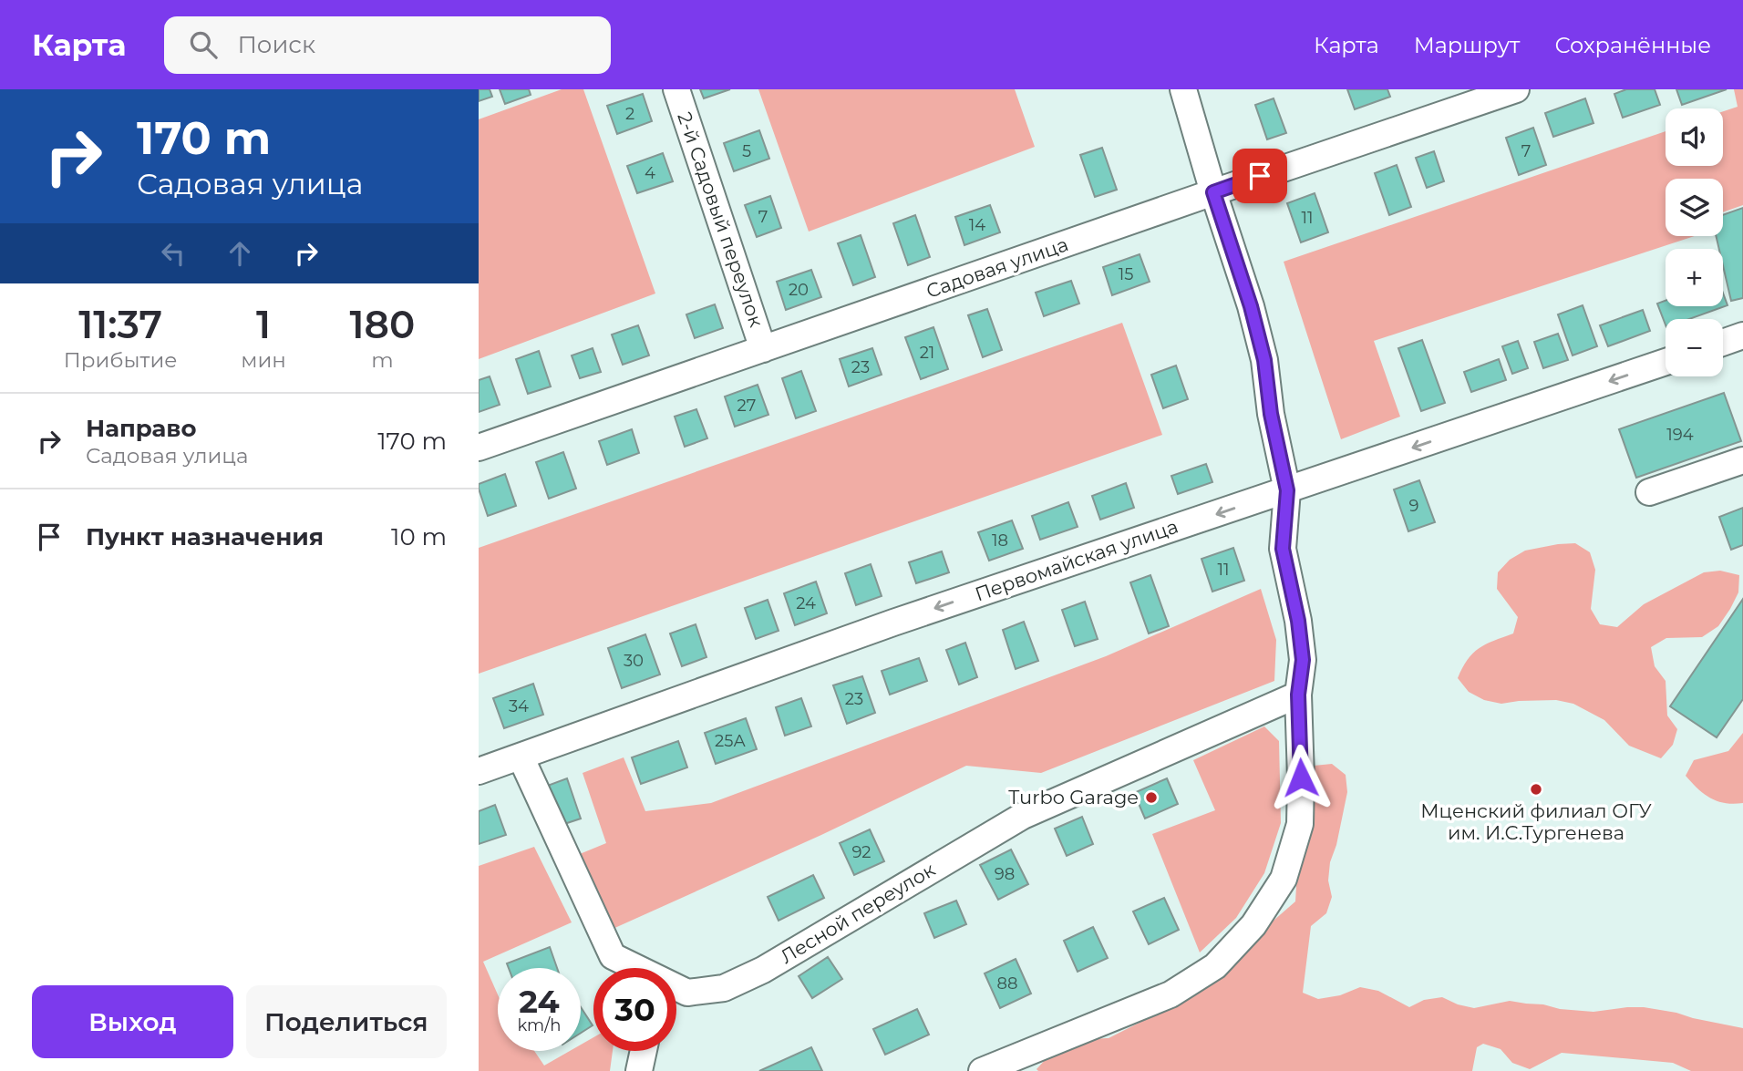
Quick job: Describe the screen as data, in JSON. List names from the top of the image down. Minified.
{"streets":{"street":["2-й Садовый переулок","Садовая улица","Первомайская улица","Лесной переулок"]},"crossings":[["2-й Садовый переулок","Садовая улица"],["Первомайская улица","Лесной переулок"]],"one_way":["Первомайская улица"],"places":["Мценский филиал ОГУ им. И.С.Тургенева","Turbo Garage"],"house_numbers":["2","5","7","4","7","11","14","15","20","21","23","27","194","9","18","11","24","30","23","34","25А","92","98","88"],"page":{"header":"Карта","search":"Поиск","nav":["Карта","Маршрут","Сохранённые"],"turn":["170 m","Садовая улица"],"map_buttons":["+","−"],"eta":["11:37","Прибытие","1","мин","180","m"],"list":[{"name":"Направо","note":"Садовая улица","value":"170 m"},{"name":"Пункт назначения","value":"10 m"}],"speed":"24 km/h","limit":"30","buttons":["Выход","Поделиться"]}}
